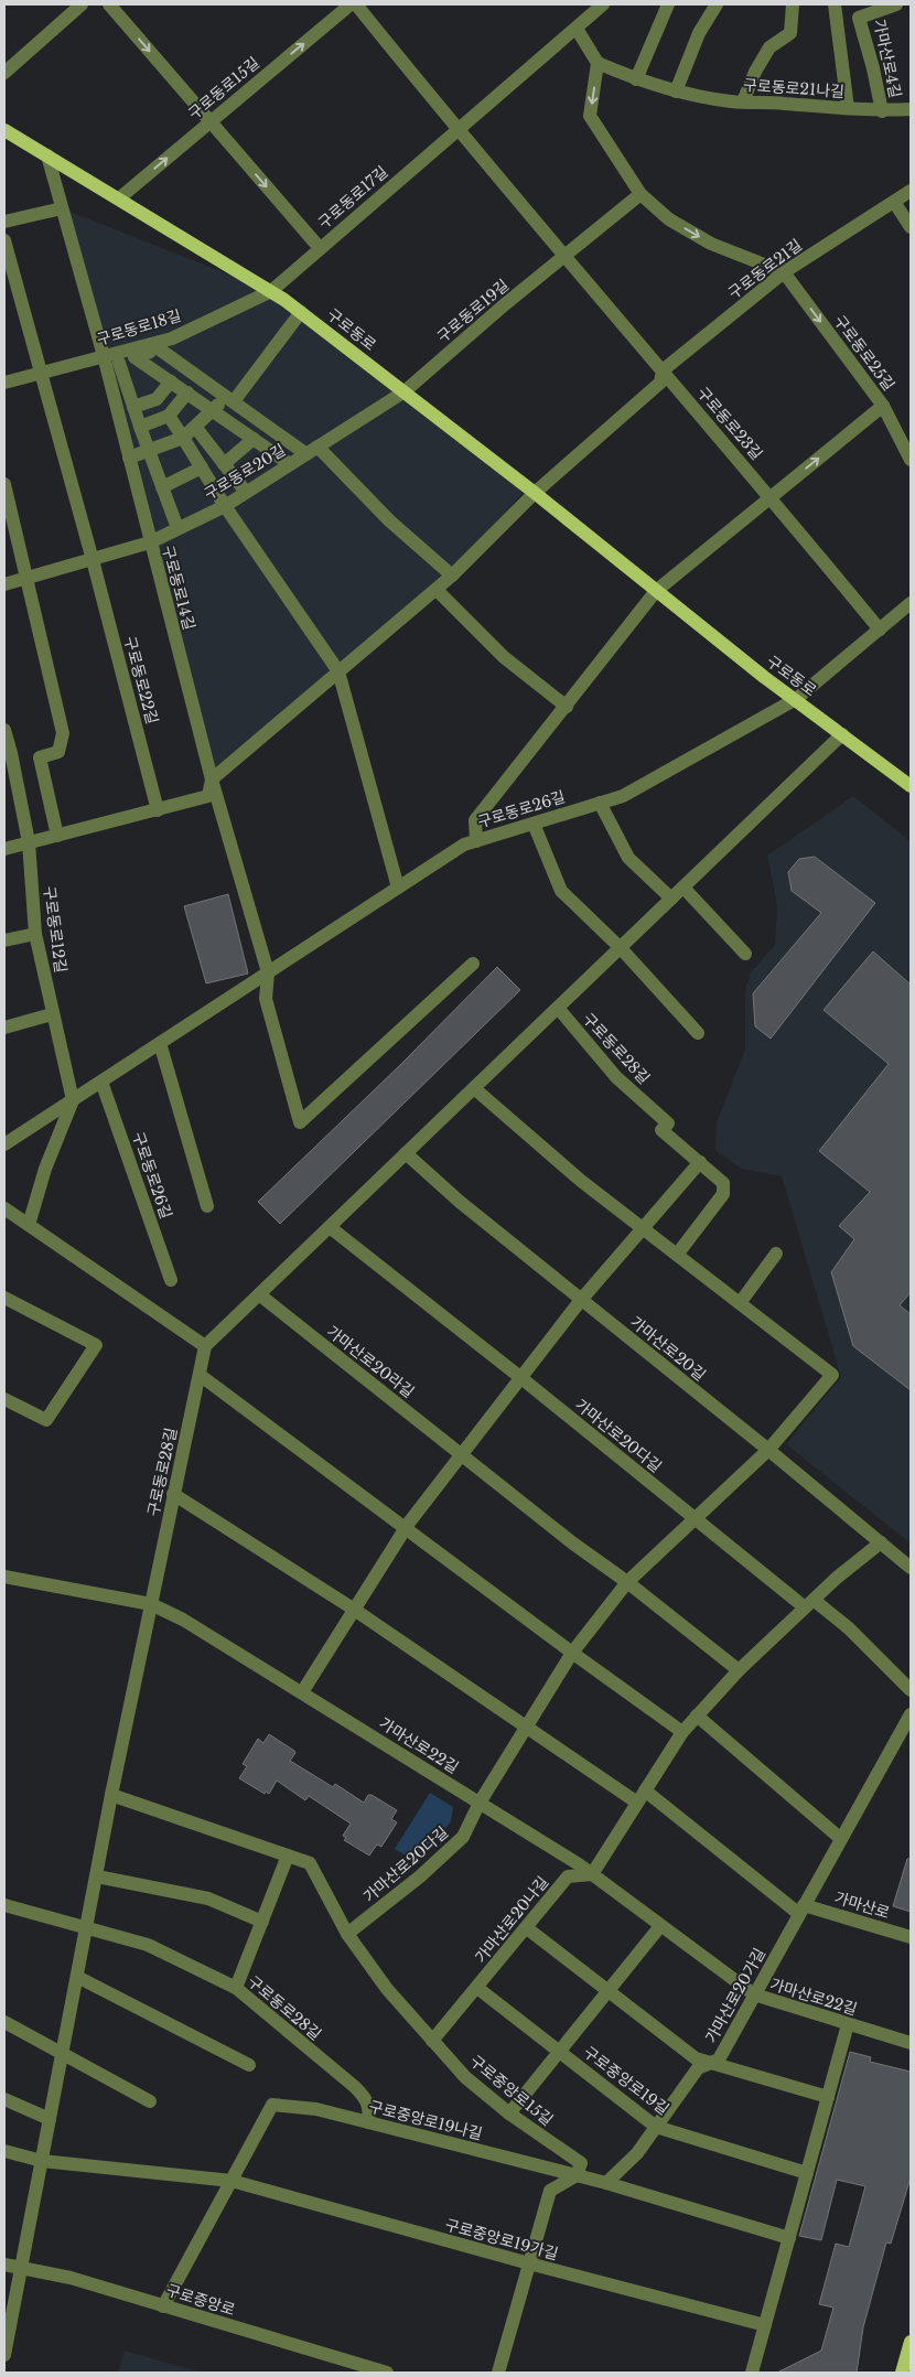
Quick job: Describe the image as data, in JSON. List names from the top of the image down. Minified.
{"streets":{"main road":["구로동로"],"street":["가마산로4길","구로동로15길","구로동로21나길","구로동로17길","구로동로21길","구로동로19길","구로동로18길","구로동로25길","구로동로23길","구로동로20길","구로동로14길","구로동로22길","구로동로26길","구로동로12길","구로동로28길","가마산로20길","가마산로20라길","가마산로20다길","가마산로22길","가마산로","가마산로20나길","가마산로20가길","구로중앙로19길","구로중앙로15길","구로중앙로19나길","구로중앙로19가길","구로중앙로"]},"crossings":[["가마산로4길","구로동로21나길"],["구로동로15길","구로동로"],["구로동로17길","구로동로18길"],["구로동로17길","구로동로"],["구로동로21길","구로동로"],["구로동로21길","구로동로25길"],["구로동로21길","구로동로23길"],["구로동로19길","구로동로"],["구로동로19길","구로동로20길"],["구로동로18길","구로동로"],["구로동로18길","구로동로14길"],["구로동로","구로동로20길"],["구로동로","구로동로14길"],["구로동로","구로동로26길"],["구로동로20길","구로동로14길"],["구로동로20길","구로동로22길"],["구로동로14길","구로동로26길"],["구로동로26길","구로동로12길"],["구로동로28길","가마산로22길"],["구로동로28길","구로중앙로15길"],["구로동로28길","구로중앙로19나길"],["구로동로28길","구로중앙로"],["가마산로20길","가마산로20다길"],["가마산로20다길","가마산로22길"],["가마산로20다길","구로중앙로15길"],["가마산로22길","가마산로20나길"],["가마산로22길","가마산로20가길"],["가마산로","가마산로20가길"],["가마산로20나길","구로중앙로19길"],["가마산로20나길","구로중앙로15길"],["가마산로20가길","구로중앙로19길"],["가마산로20가길","구로중앙로19나길"],["구로중앙로15길","구로중앙로19나길"],["구로중앙로19나길","구로중앙로19가길"],["구로중앙로19나길","구로중앙로"]],"one_way":["구로동로15길","구로동로25길"]}
